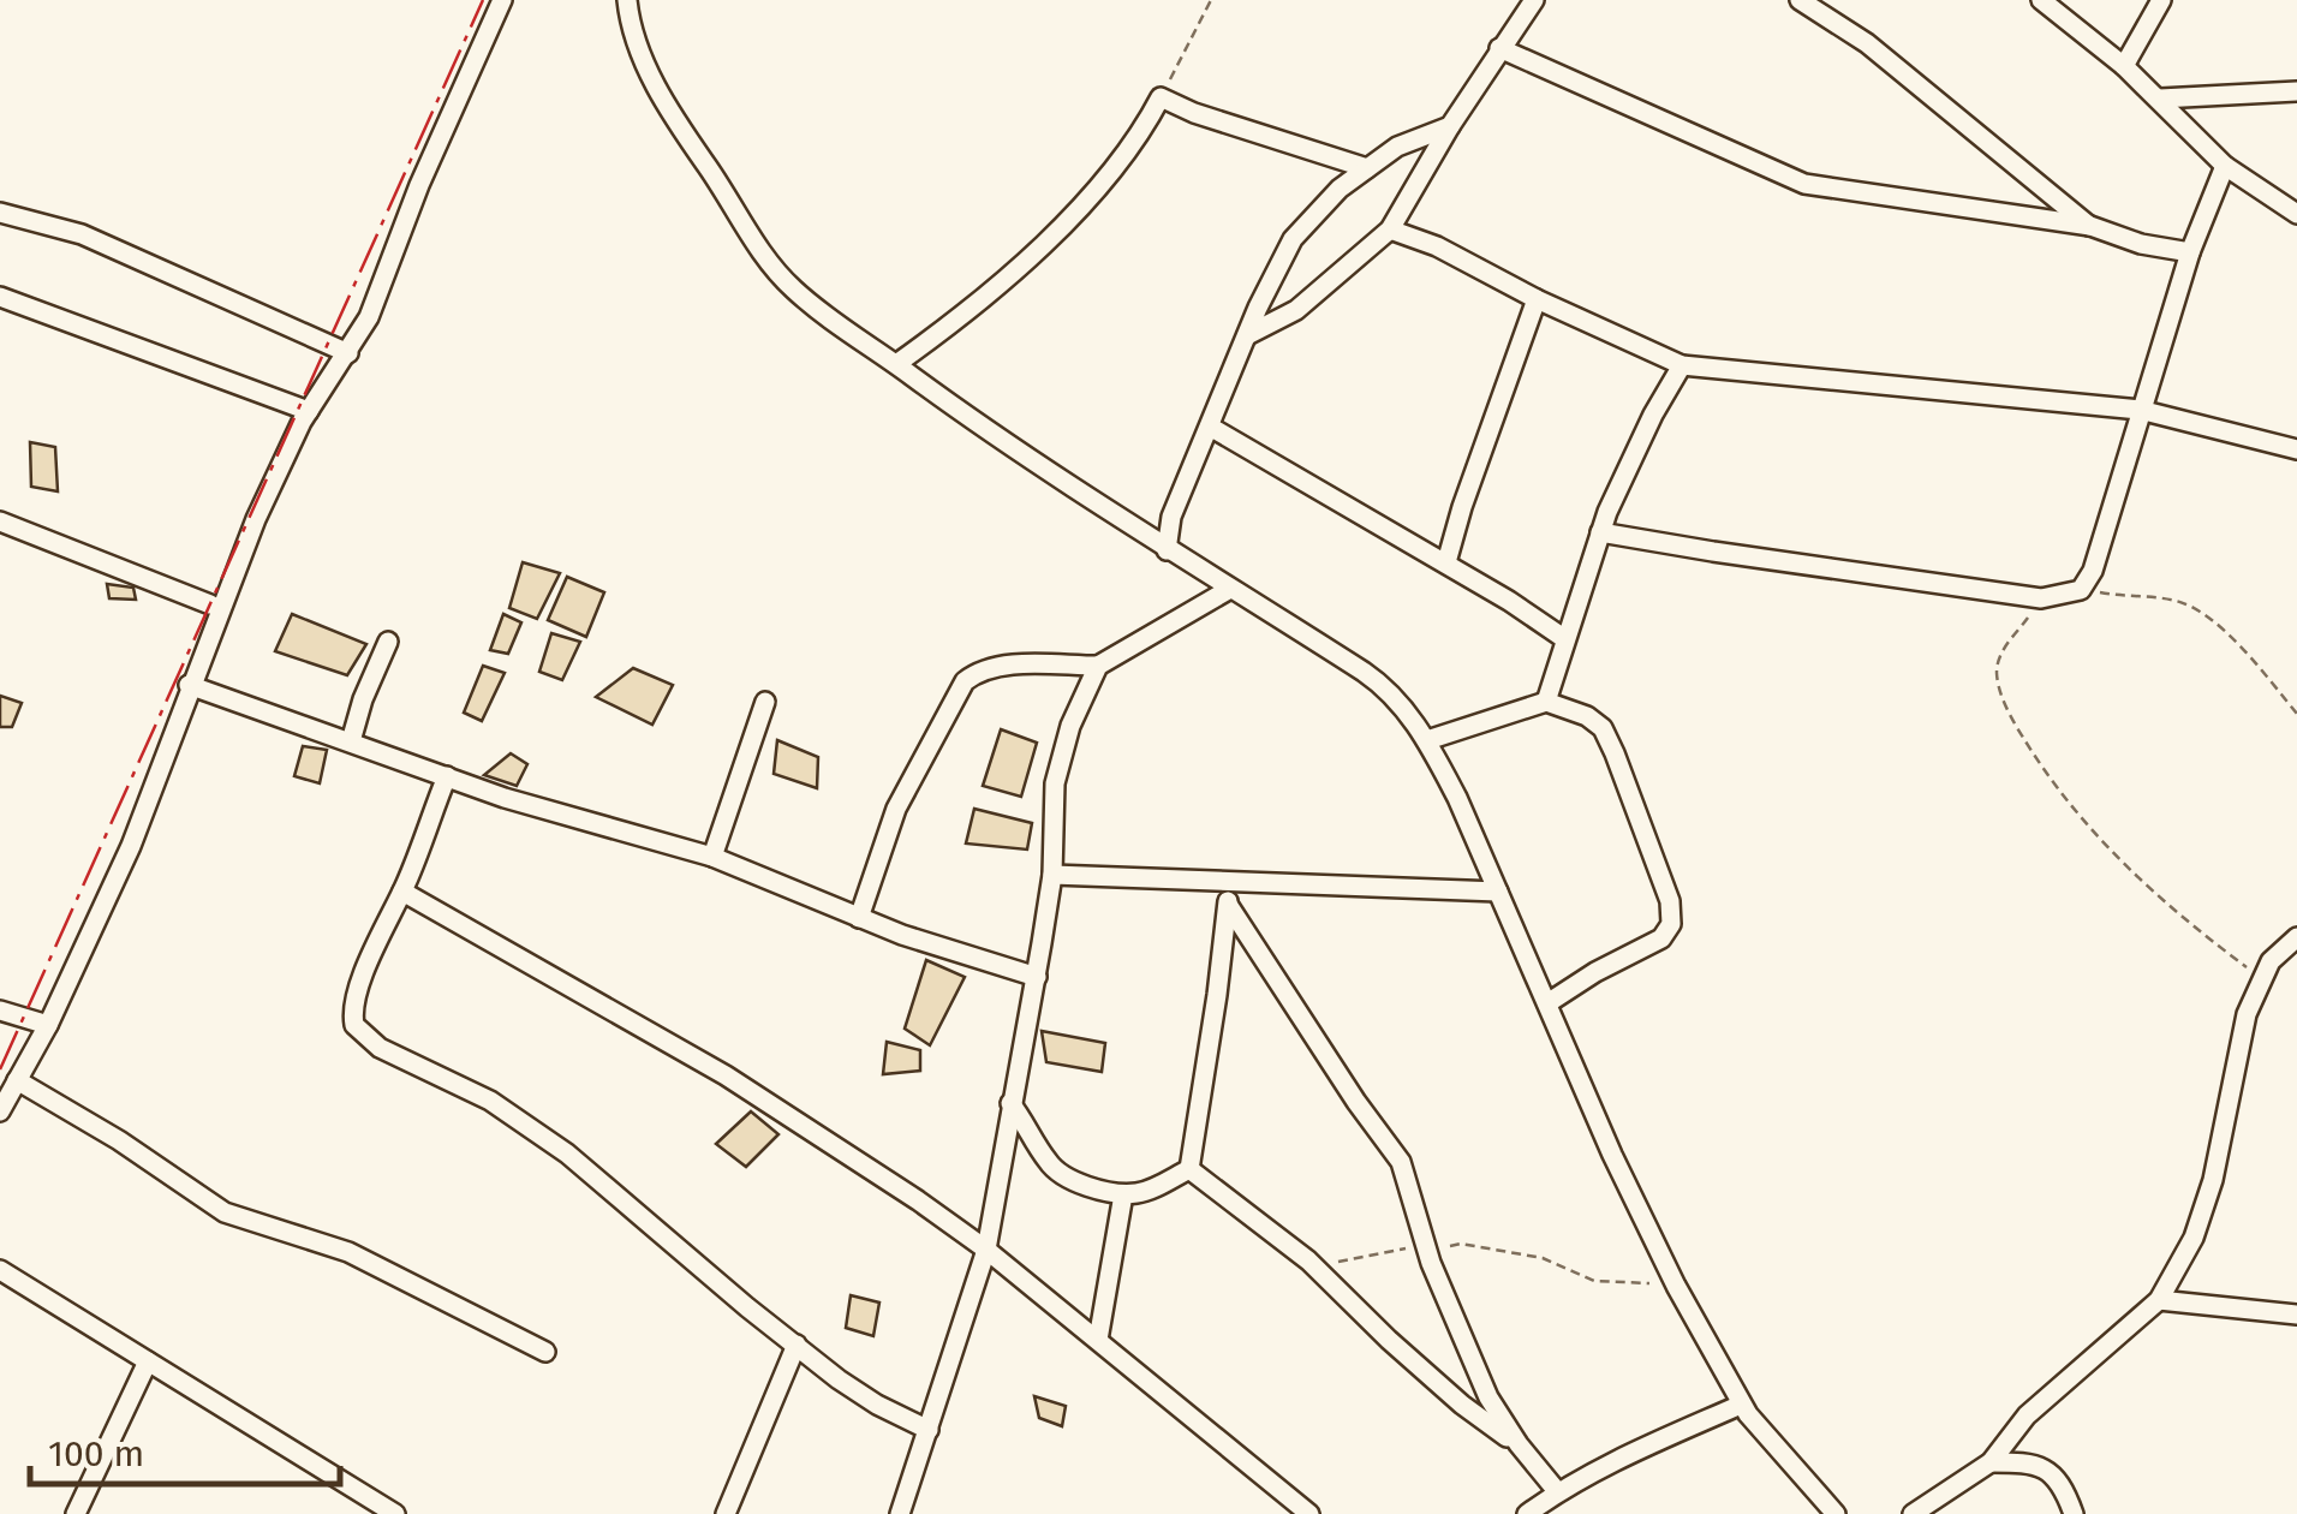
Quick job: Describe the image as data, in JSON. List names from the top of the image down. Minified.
{"scale_bar":"100 m"}
